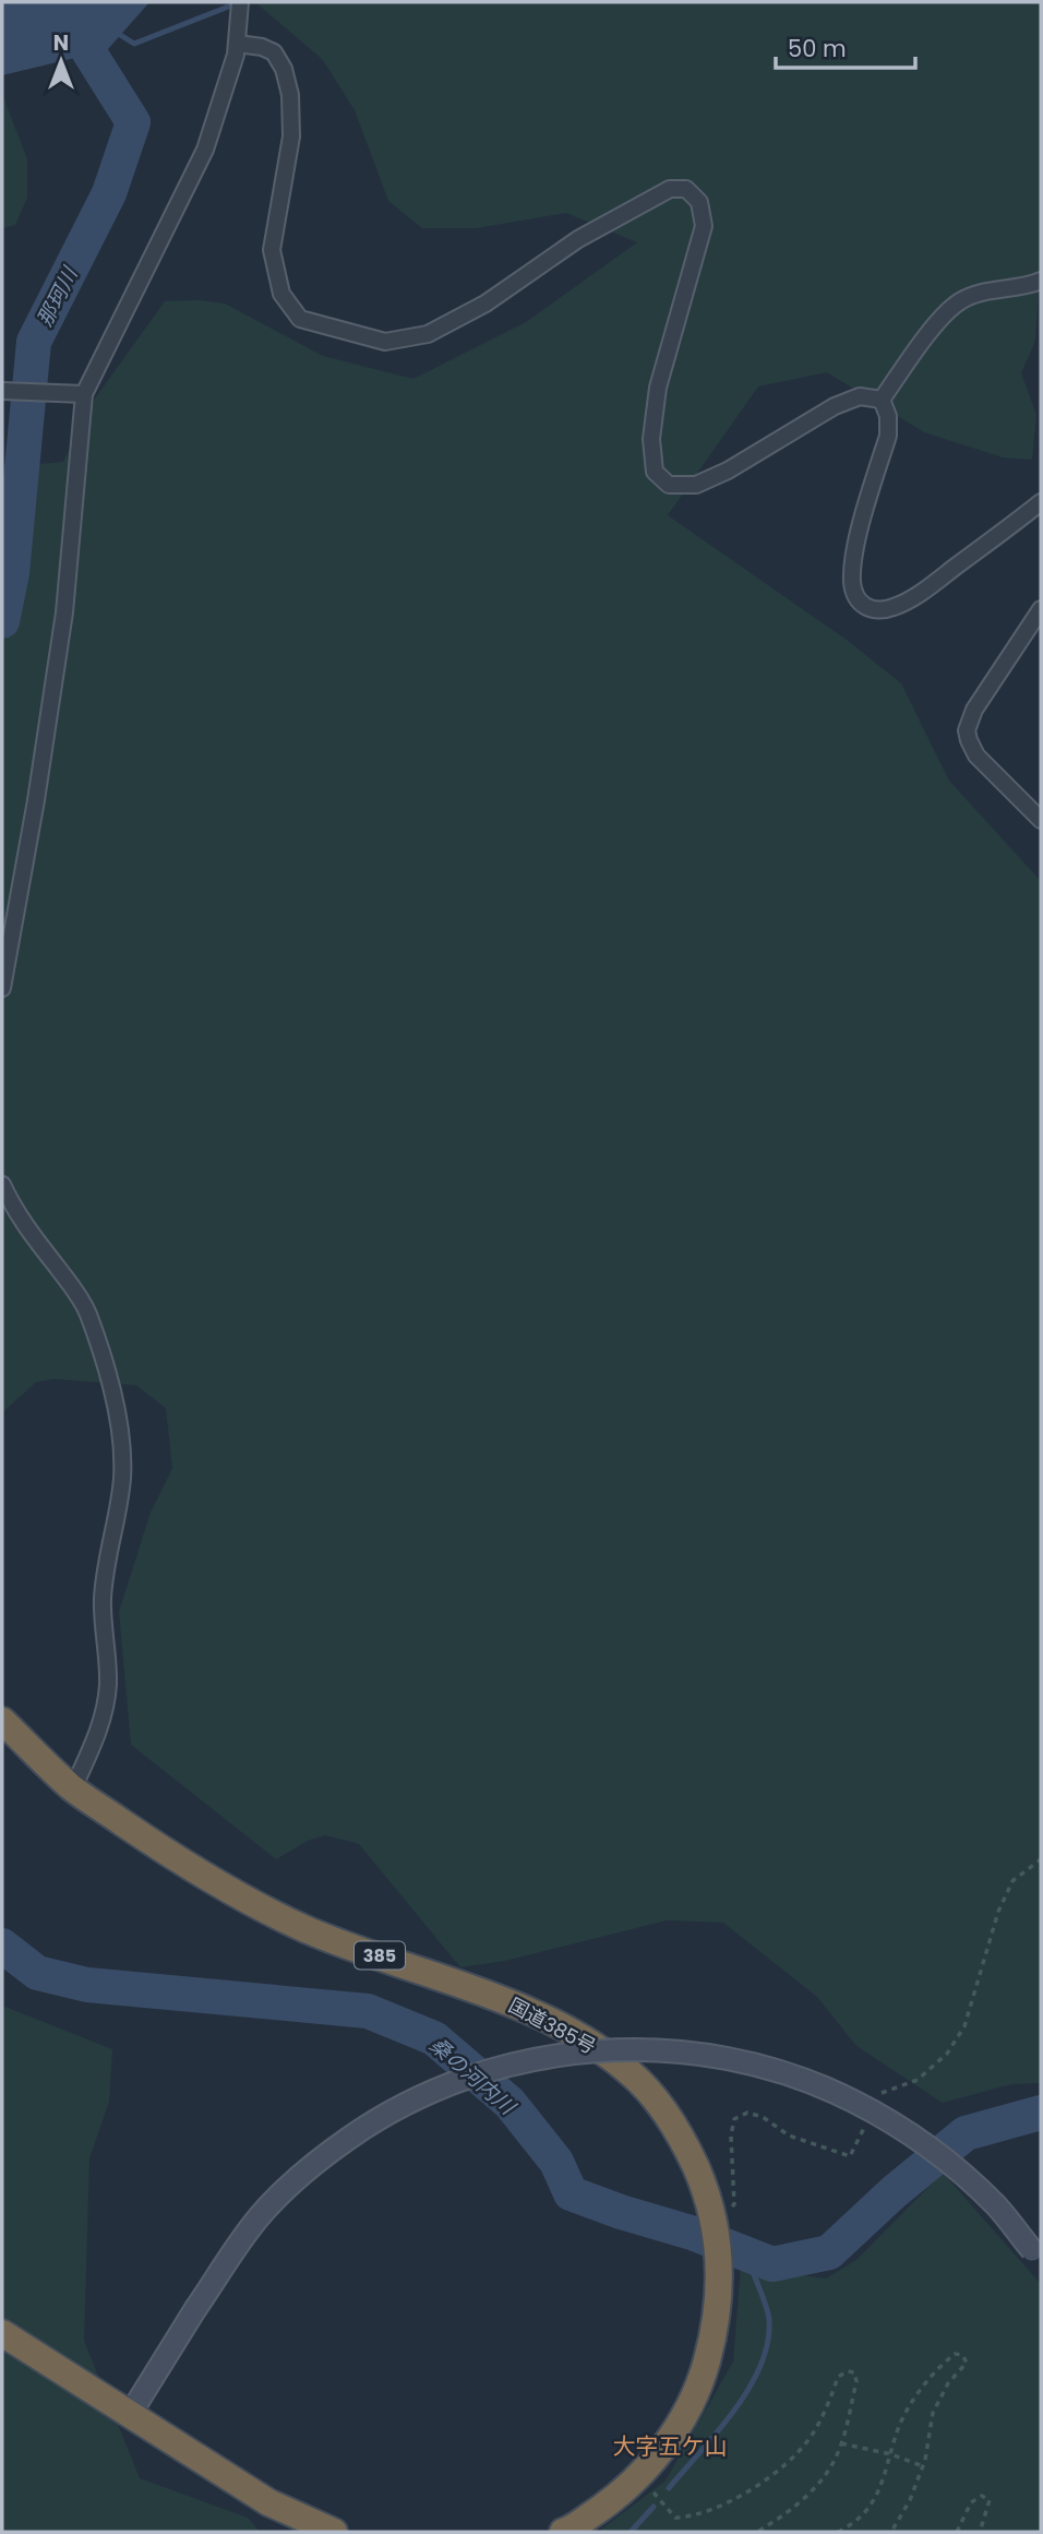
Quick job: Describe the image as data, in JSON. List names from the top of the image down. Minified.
{"streets":{"highway":["385","国道385号"]},"districts":["大字五ケ山"],"water":["那珂川","桑の河内川"],"scale_bar":"50 m","north":"top"}
